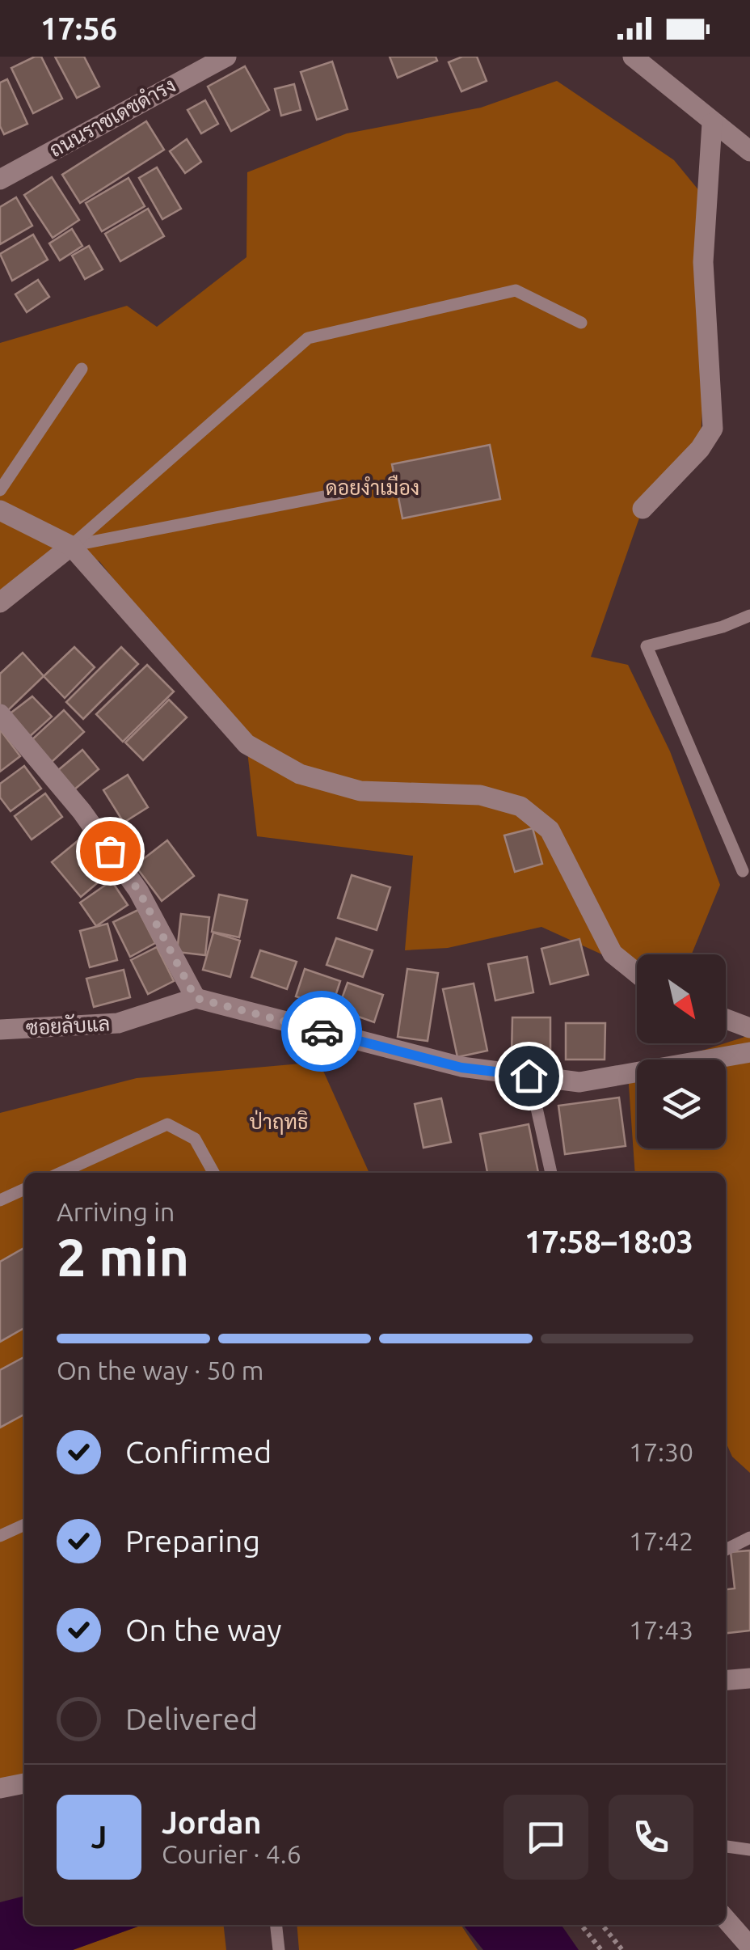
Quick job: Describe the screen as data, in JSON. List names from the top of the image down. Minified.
{"streets":{"street":["ถนนราชเดชดำรง","ซอยลับแล"]},"parks":["ดอยงำเมือง","ป่าฤทธิ"],"north":"bottom right","page":{"status":"17:56","heading":["2 min","Arriving in","17:58–18:03"],"panel":["Jordan","Courier · 4.6"],"bar":"On the way · 50 m","list":[["Confirmed","17:30"],["Preparing","17:42"],["On the way","17:43"],"Delivered"],"round":"J"}}
